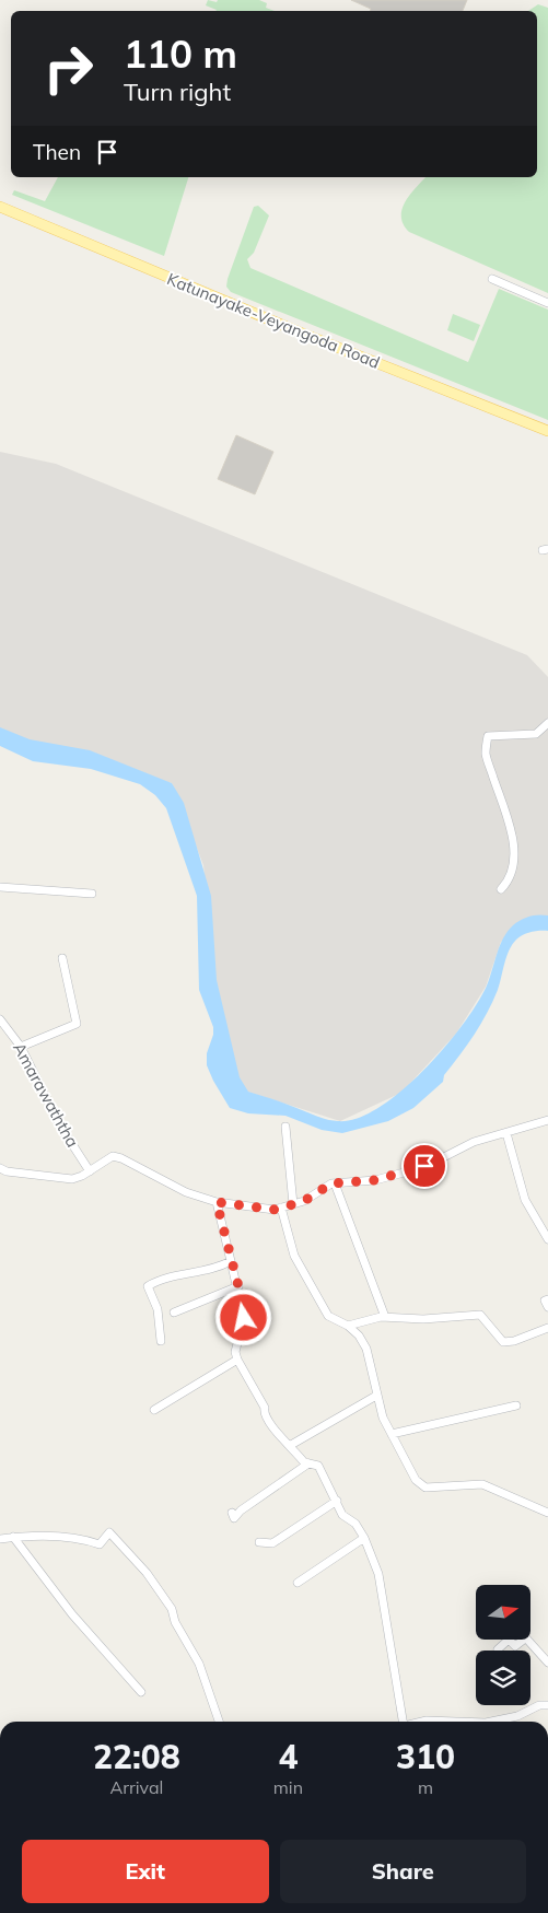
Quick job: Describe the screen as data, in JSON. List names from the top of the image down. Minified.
{"streets":{"main road":["Katunayake-Veyangoda Road"],"street":["Amarawaththa"]},"north":"right","page":{"turn":["110 m","Turn right"],"then":"Then","eta":["22:08","Arrival","4","min","310","m"],"buttons":["Exit","Share"]}}
